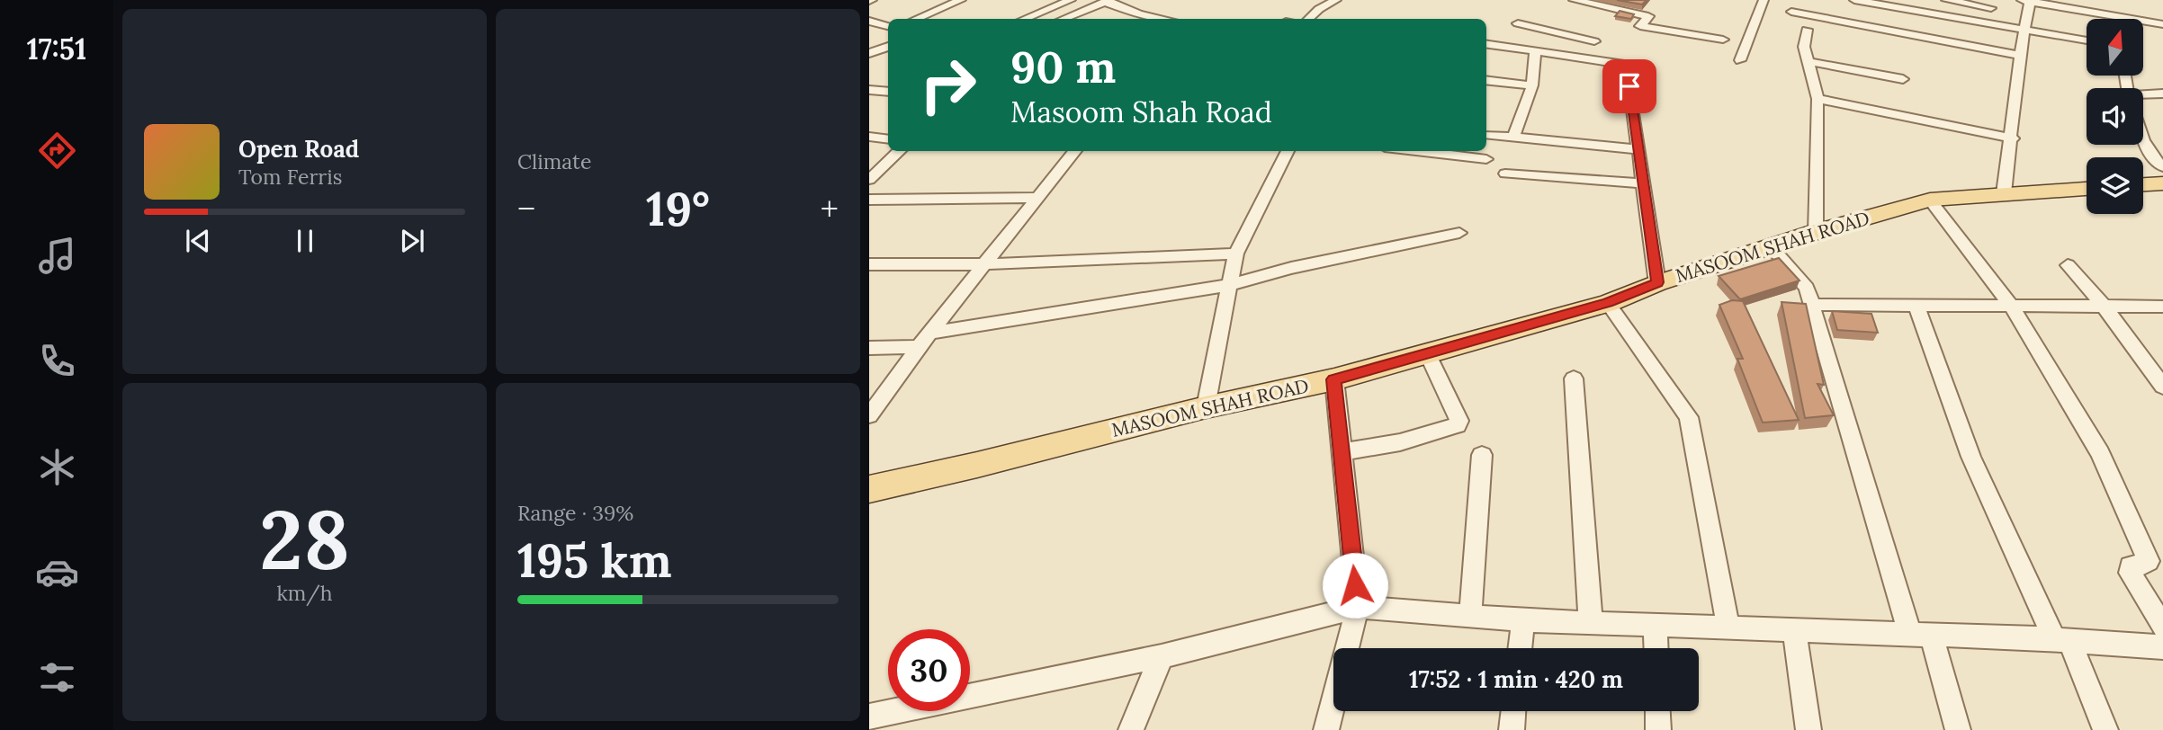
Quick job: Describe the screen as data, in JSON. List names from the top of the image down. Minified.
{"streets":{"main road":["MASOOM SHAH ROAD"]},"north":"top","page":{"tabs":"17:51","tile":["Climate",["28","km/h"],["Range · 39%","195 km"]],"turn":["90 m","Masoom Shah Road"],"song":["Open Road","Tom Ferris"],"heat":["−","19°","+"],"limit":"30","trip":"17:52 · 1 min · 420 m"}}
